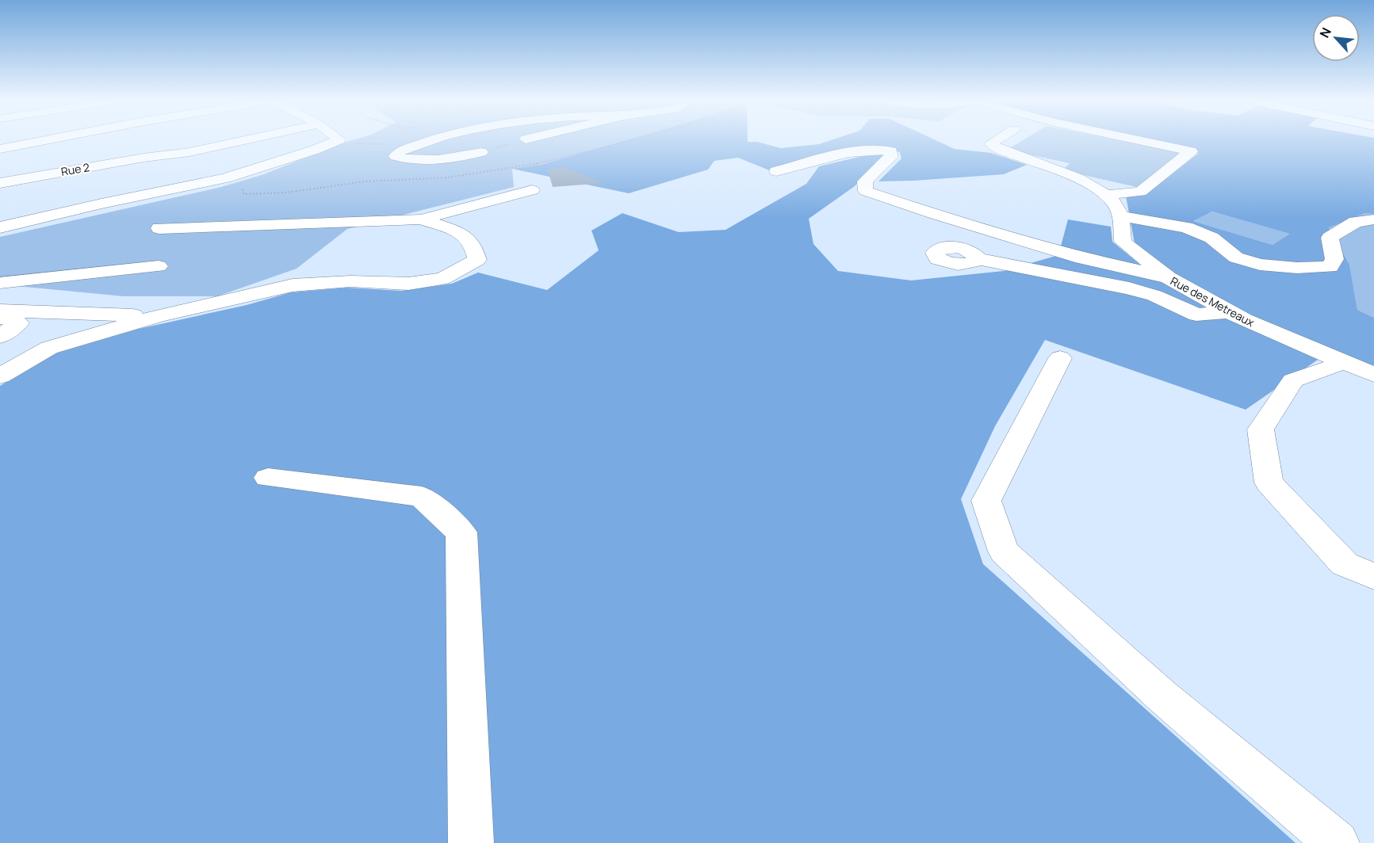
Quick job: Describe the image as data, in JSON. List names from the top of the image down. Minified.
{"streets":{"street":["Rue 2","Rue des Metreaux"]},"north":"top left"}
